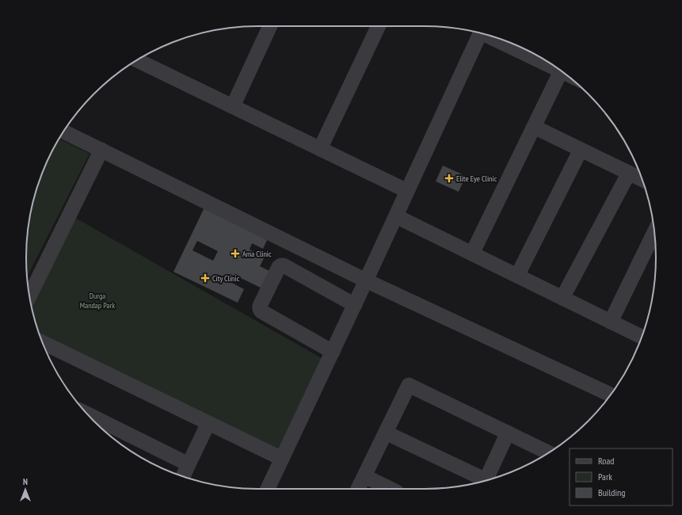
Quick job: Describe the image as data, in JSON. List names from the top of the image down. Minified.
{"parks":["Durga Mandap Park"],"places":{"health":["Elite Eye Clinic","Ama Clinic","City Clinic"]},"legend":["Road","Park","Building"],"north":"top"}
